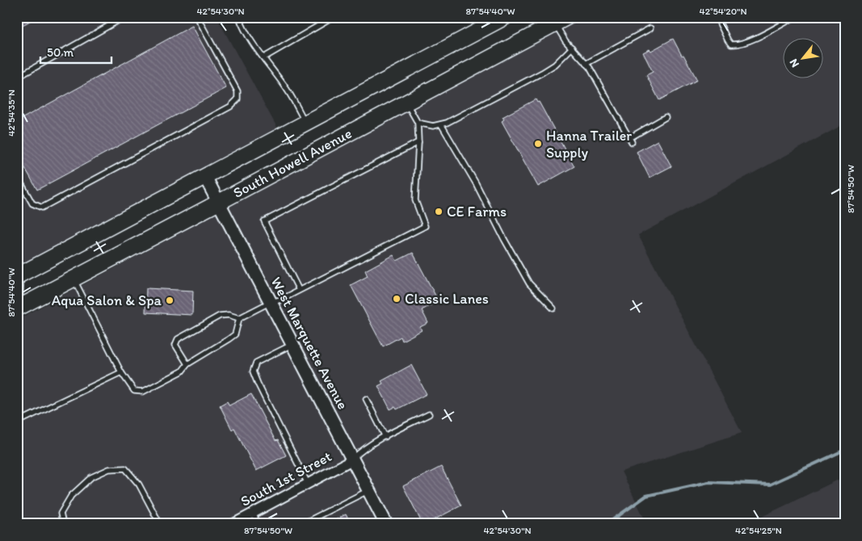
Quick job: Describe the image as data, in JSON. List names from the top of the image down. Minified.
{"streets":{"main road":["South Howell Avenue"],"street":["West Marquette Avenue","South 1st Street"]},"crossings":[["South Howell Avenue","West Marquette Avenue"],["West Marquette Avenue","South 1st Street"]],"places":["Hanna Trailer Supply","CE Farms","Classic Lanes","Aqua Salon & Spa"],"scale_bar":"50 m","north":"bottom left","coordinates":["42°54'30\"N","87°54'40\"W","42°54'20\"N","42°54'35\"N","87°54'50\"W","42°54'25\"N"]}
